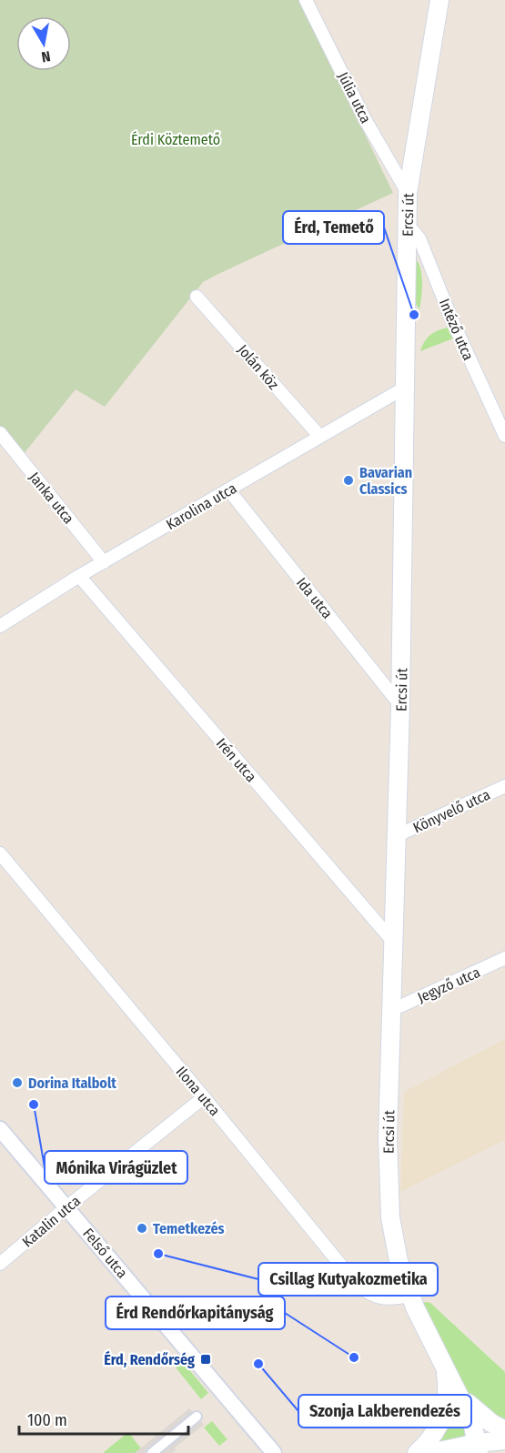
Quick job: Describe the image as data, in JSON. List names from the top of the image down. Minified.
{"streets":{"main road":["Ercsi út"],"street":["Júlia utca","Intéző utca","Jolán köz","Janka utca","Karolina utca","Ida utca","Irén utca","Könyvelő utca","Jegyző utca","Ilona utca","Katalin utca","Felső utca"]},"crossings":[["Júlia utca","Ercsi út"],["Ercsi út","Intéző utca"],["Ercsi út","Karolina utca"],["Ercsi út","Ida utca"],["Ercsi út","Irén utca"],["Ercsi út","Könyvelő utca"],["Ercsi út","Jegyző utca"],["Ercsi út","Ilona utca"],["Jolán köz","Karolina utca"],["Janka utca","Karolina utca"],["Karolina utca","Ida utca"],["Karolina utca","Irén utca"],["Ilona utca","Katalin utca"],["Katalin utca","Felső utca"]],"parks":["Érdi Köztemető"],"places":{"other":["Érd, Temető","Bavarian Classics","Dorina Italbolt","Mónika Virágüzlet","Temetkezés","Csillag Kutyakozmetika","Érd Rendőrkapitányság","Szonja Lakberendezés"],"transit":["Érd, Rendőrség"]},"scale_bar":"100 m","north":"bottom"}
